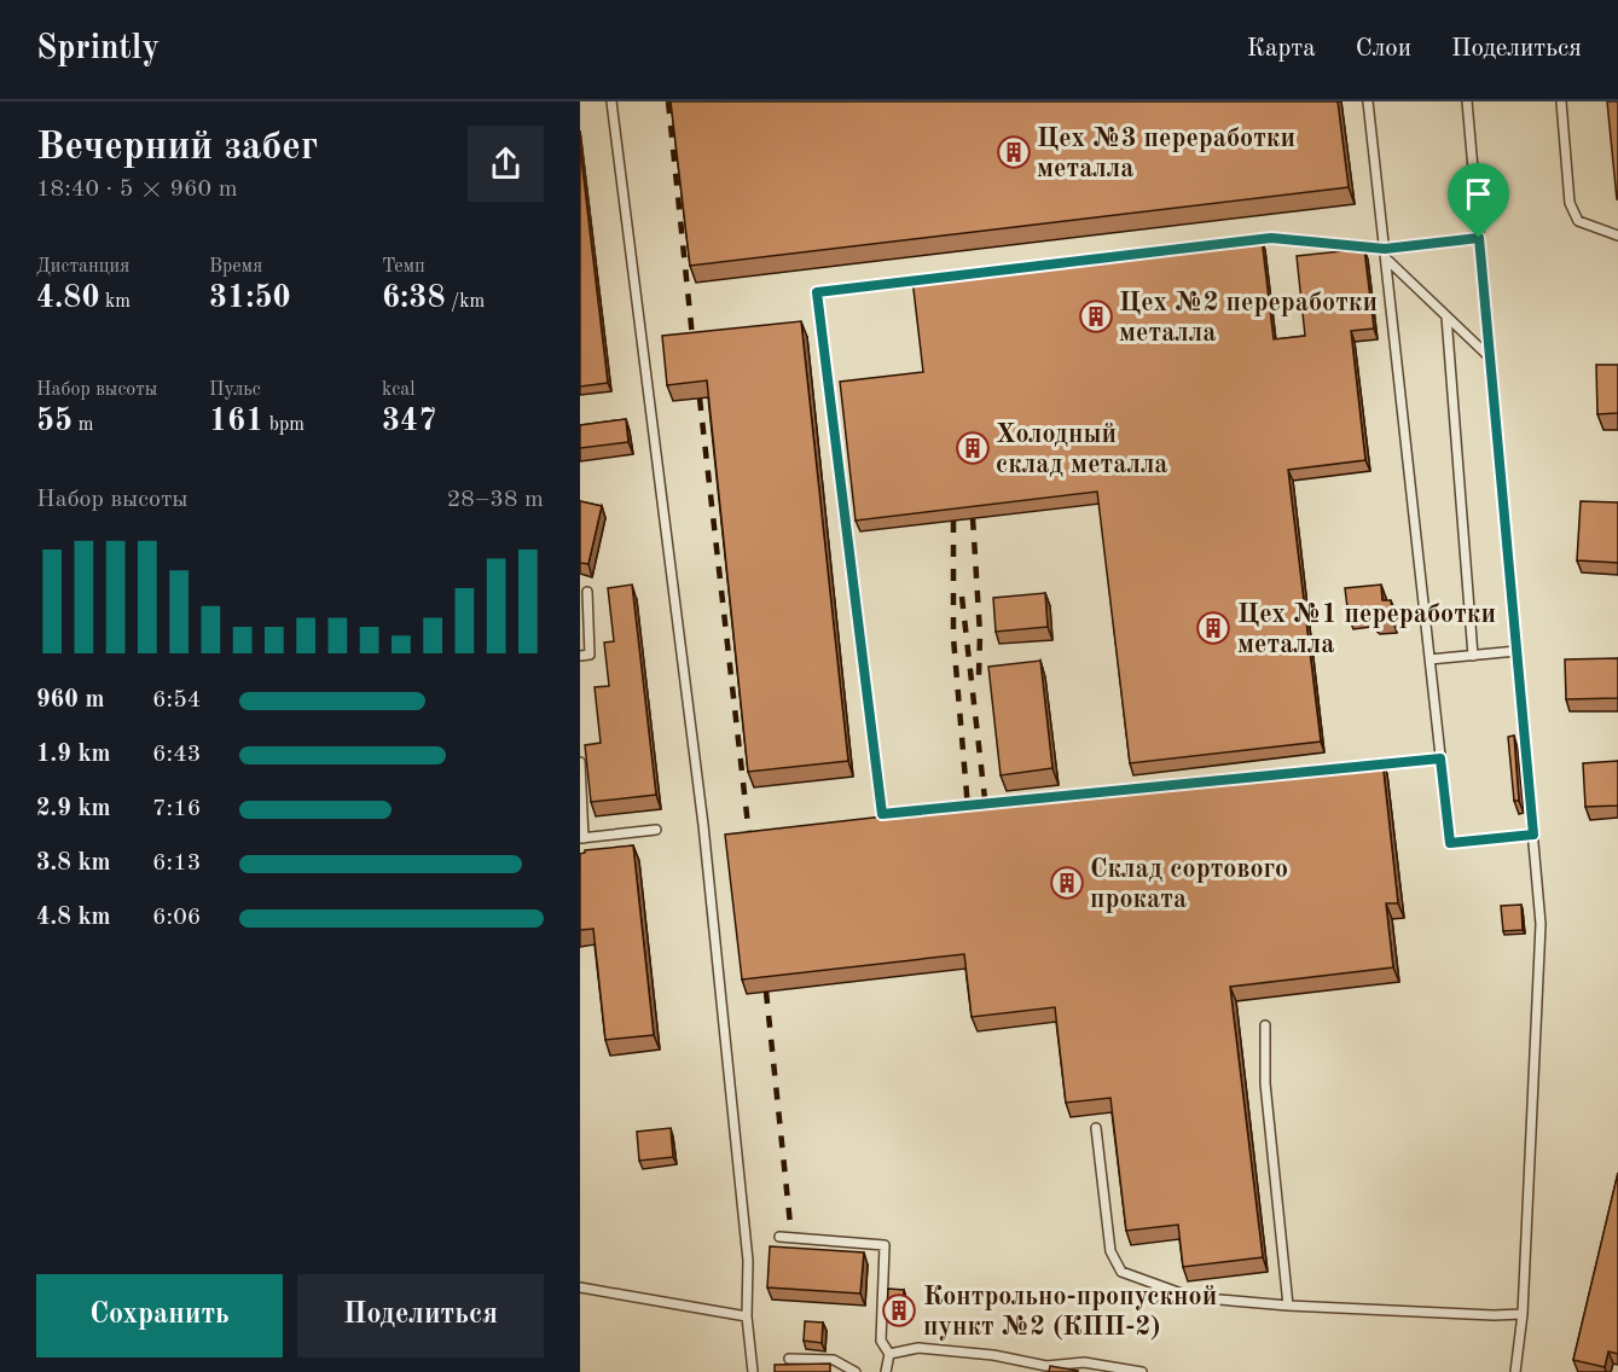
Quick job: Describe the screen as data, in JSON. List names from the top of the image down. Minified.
{"places":{"building":["Цех №3 переработки металла","Цех №2 переработки металла","Холодный склад металла","Цех №1 переработки металла","Склад сортового проката","Контрольно-пропускной пункт №2 (КПП-2)"]},"page":{"header":"Sprintly","nav":["Карта","Слои","Поделиться"],"heading":["Вечерний забег","18:40 · 5 × 960 m"],"stats":[["Дистанция","4.80 km"],["Время","31:50"],["Темп","6:38 /km"],["Набор высоты","55 m"],["Пульс","161 bpm"],["kcal","347"]],"chart":["Набор высоты","28–38 m"],"list":[{"name":"960 m","note":"6:54"},{"name":"1.9 km","note":"6:43"},{"name":"2.9 km","note":"7:16"},{"name":"3.8 km","note":"6:13"},{"name":"4.8 km","note":"6:06"}],"buttons":["Сохранить","Поделиться"]}}
